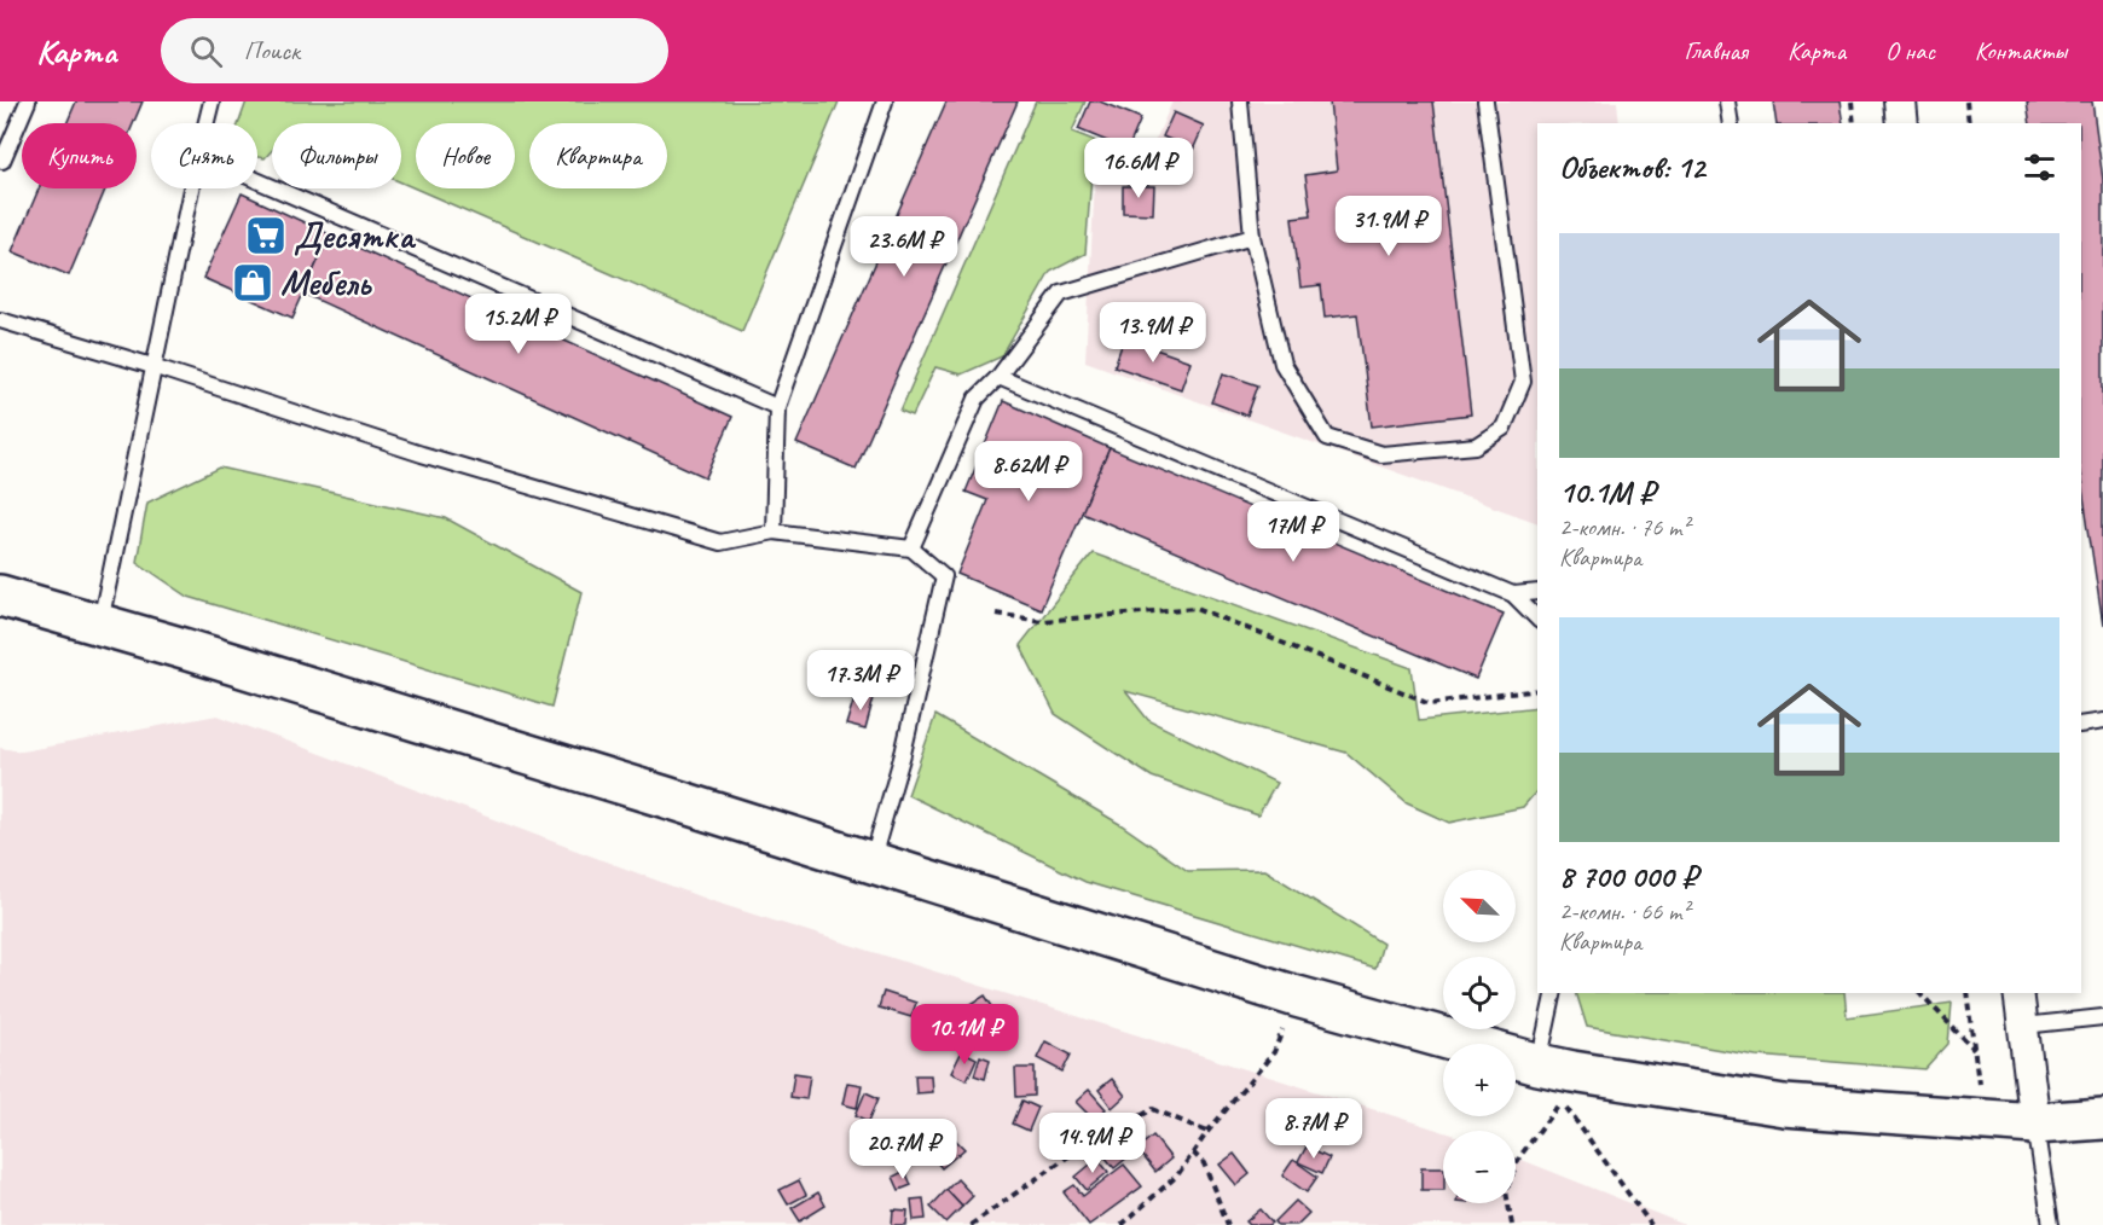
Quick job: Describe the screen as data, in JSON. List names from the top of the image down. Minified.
{"places":{"supermarket":["Десятка"],"shop":["Мебель"]},"north":"top left","page":{"header":"Карта","search":"Поиск","nav":["Главная","Карта","О нас","Контакты"],"chip":["Купить","Снять","Фильтры","Новое","Квартира"],"heading":"Объектов: 12","price":["16.6M ₽","31.9M ₽","23.6M ₽","15.2M ₽","13.9M ₽","8.62M ₽","17M ₽","17.3M ₽","10.1M ₽","8.7M ₽","14.9M ₽","20.7M ₽"],"list":[{"name":"10.1M ₽","note":"2-комн. · 76 m² · Квартира"},{"name":"8 700 000 ₽","note":"2-комн. · 66 m² · Квартира"}],"map_buttons":["+","−"]}}
